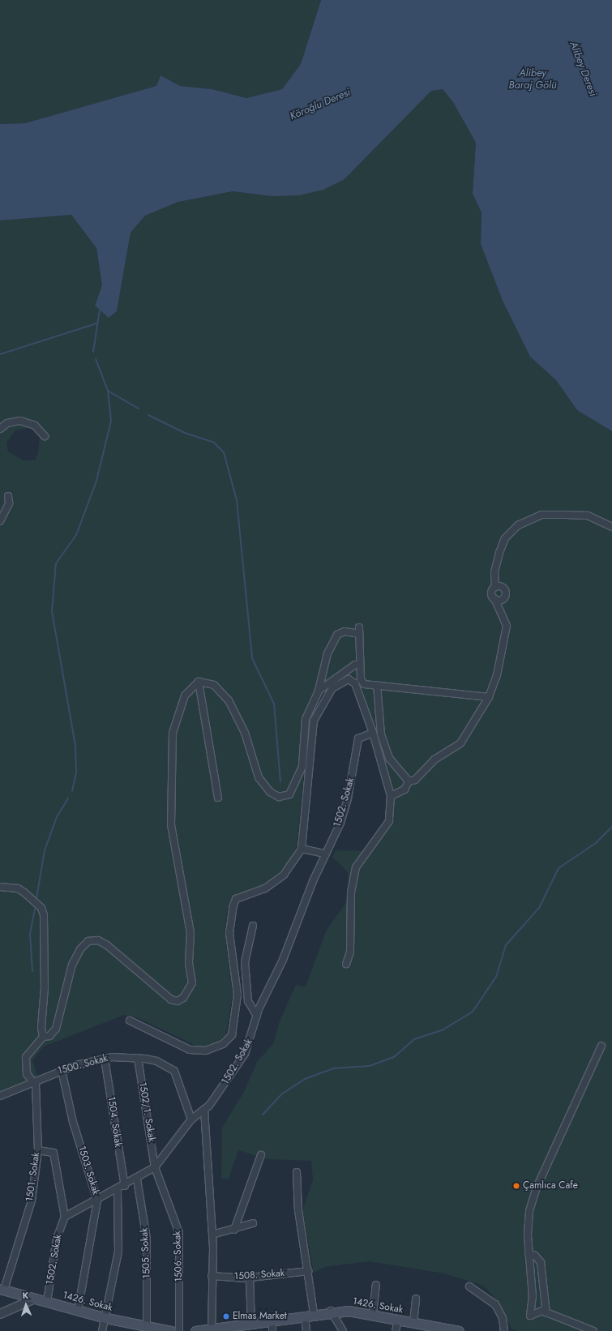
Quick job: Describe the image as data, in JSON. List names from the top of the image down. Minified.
{"streets":{"main road":["1426. Sokak"],"street":["1502. Sokak","1500. Sokak","1502/1. Sokak","1504. Sokak","1503. Sokak","1501. Sokak","1505. Sokak","1506. Sokak","1508. Sokak"]},"crossings":[["1502. Sokak","1500. Sokak"],["1502. Sokak","1502/1. Sokak"],["1502. Sokak","1504. Sokak"],["1502. Sokak","1503. Sokak"],["1502. Sokak","1505. Sokak"],["1502. Sokak","1506. Sokak"],["1502. Sokak","1426. Sokak"],["1500. Sokak","1502/1. Sokak"],["1500. Sokak","1504. Sokak"],["1500. Sokak","1503. Sokak"],["1500. Sokak","1501. Sokak"],["1502/1. Sokak","1506. Sokak"],["1503. Sokak","1426. Sokak"],["1501. Sokak","1426. Sokak"],["1505. Sokak","1426. Sokak"]],"water":["Alibey Deresi","Alibey Baraj Gölü","Köroğlu Deresi"],"places":["Çamlıca Cafe","Elmas Market"],"north":"top"}
